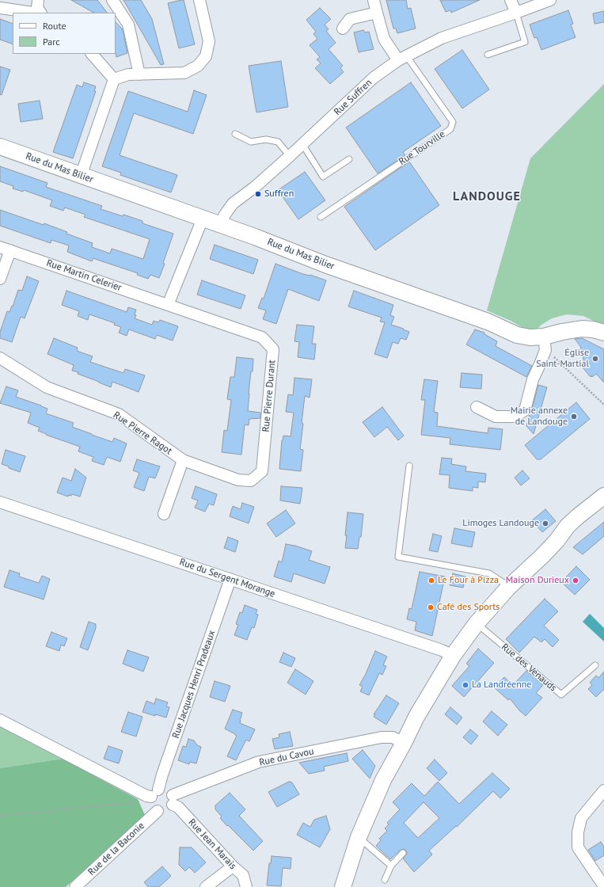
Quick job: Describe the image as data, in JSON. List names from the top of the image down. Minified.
{"streets":{"street":["Rue Suffren","Rue du Mas Bilier","Rue Martin Celerier","Rue Pierre Durant","Rue Pierre Ragot","Rue du Sergent Morange","Rue Jacques Henri Pradeaux","Rue du Cavou","Rue Jean Marais","Rue de la Baconie"],"lane":["Rue Tourville","Rue des Venauds"]},"crossings":[["Rue Suffren","Rue Tourville"],["Rue Suffren","Rue du Mas Bilier"],["Rue Martin Celerier","Rue Pierre Durant"],["Rue Pierre Durant","Rue Pierre Ragot"],["Rue du Sergent Morange","Rue Jacques Henri Pradeaux"],["Rue Jacques Henri Pradeaux","Rue du Cavou"],["Rue Jacques Henri Pradeaux","Rue Jean Marais"],["Rue Jacques Henri Pradeaux","Rue de la Baconie"],["Rue du Cavou","Rue Jean Marais"],["Rue du Cavou","Rue de la Baconie"],["Rue Jean Marais","Rue de la Baconie"]],"districts":["LANDOUGE"],"places":["Suffren","Église Saint-Martial","Mairie annexe de Landouge","Limoges Landouge","Le Four à Pizza","Maison Durieux","Café des Sports","La Landréenne"],"legend":["Route","Parc"]}
